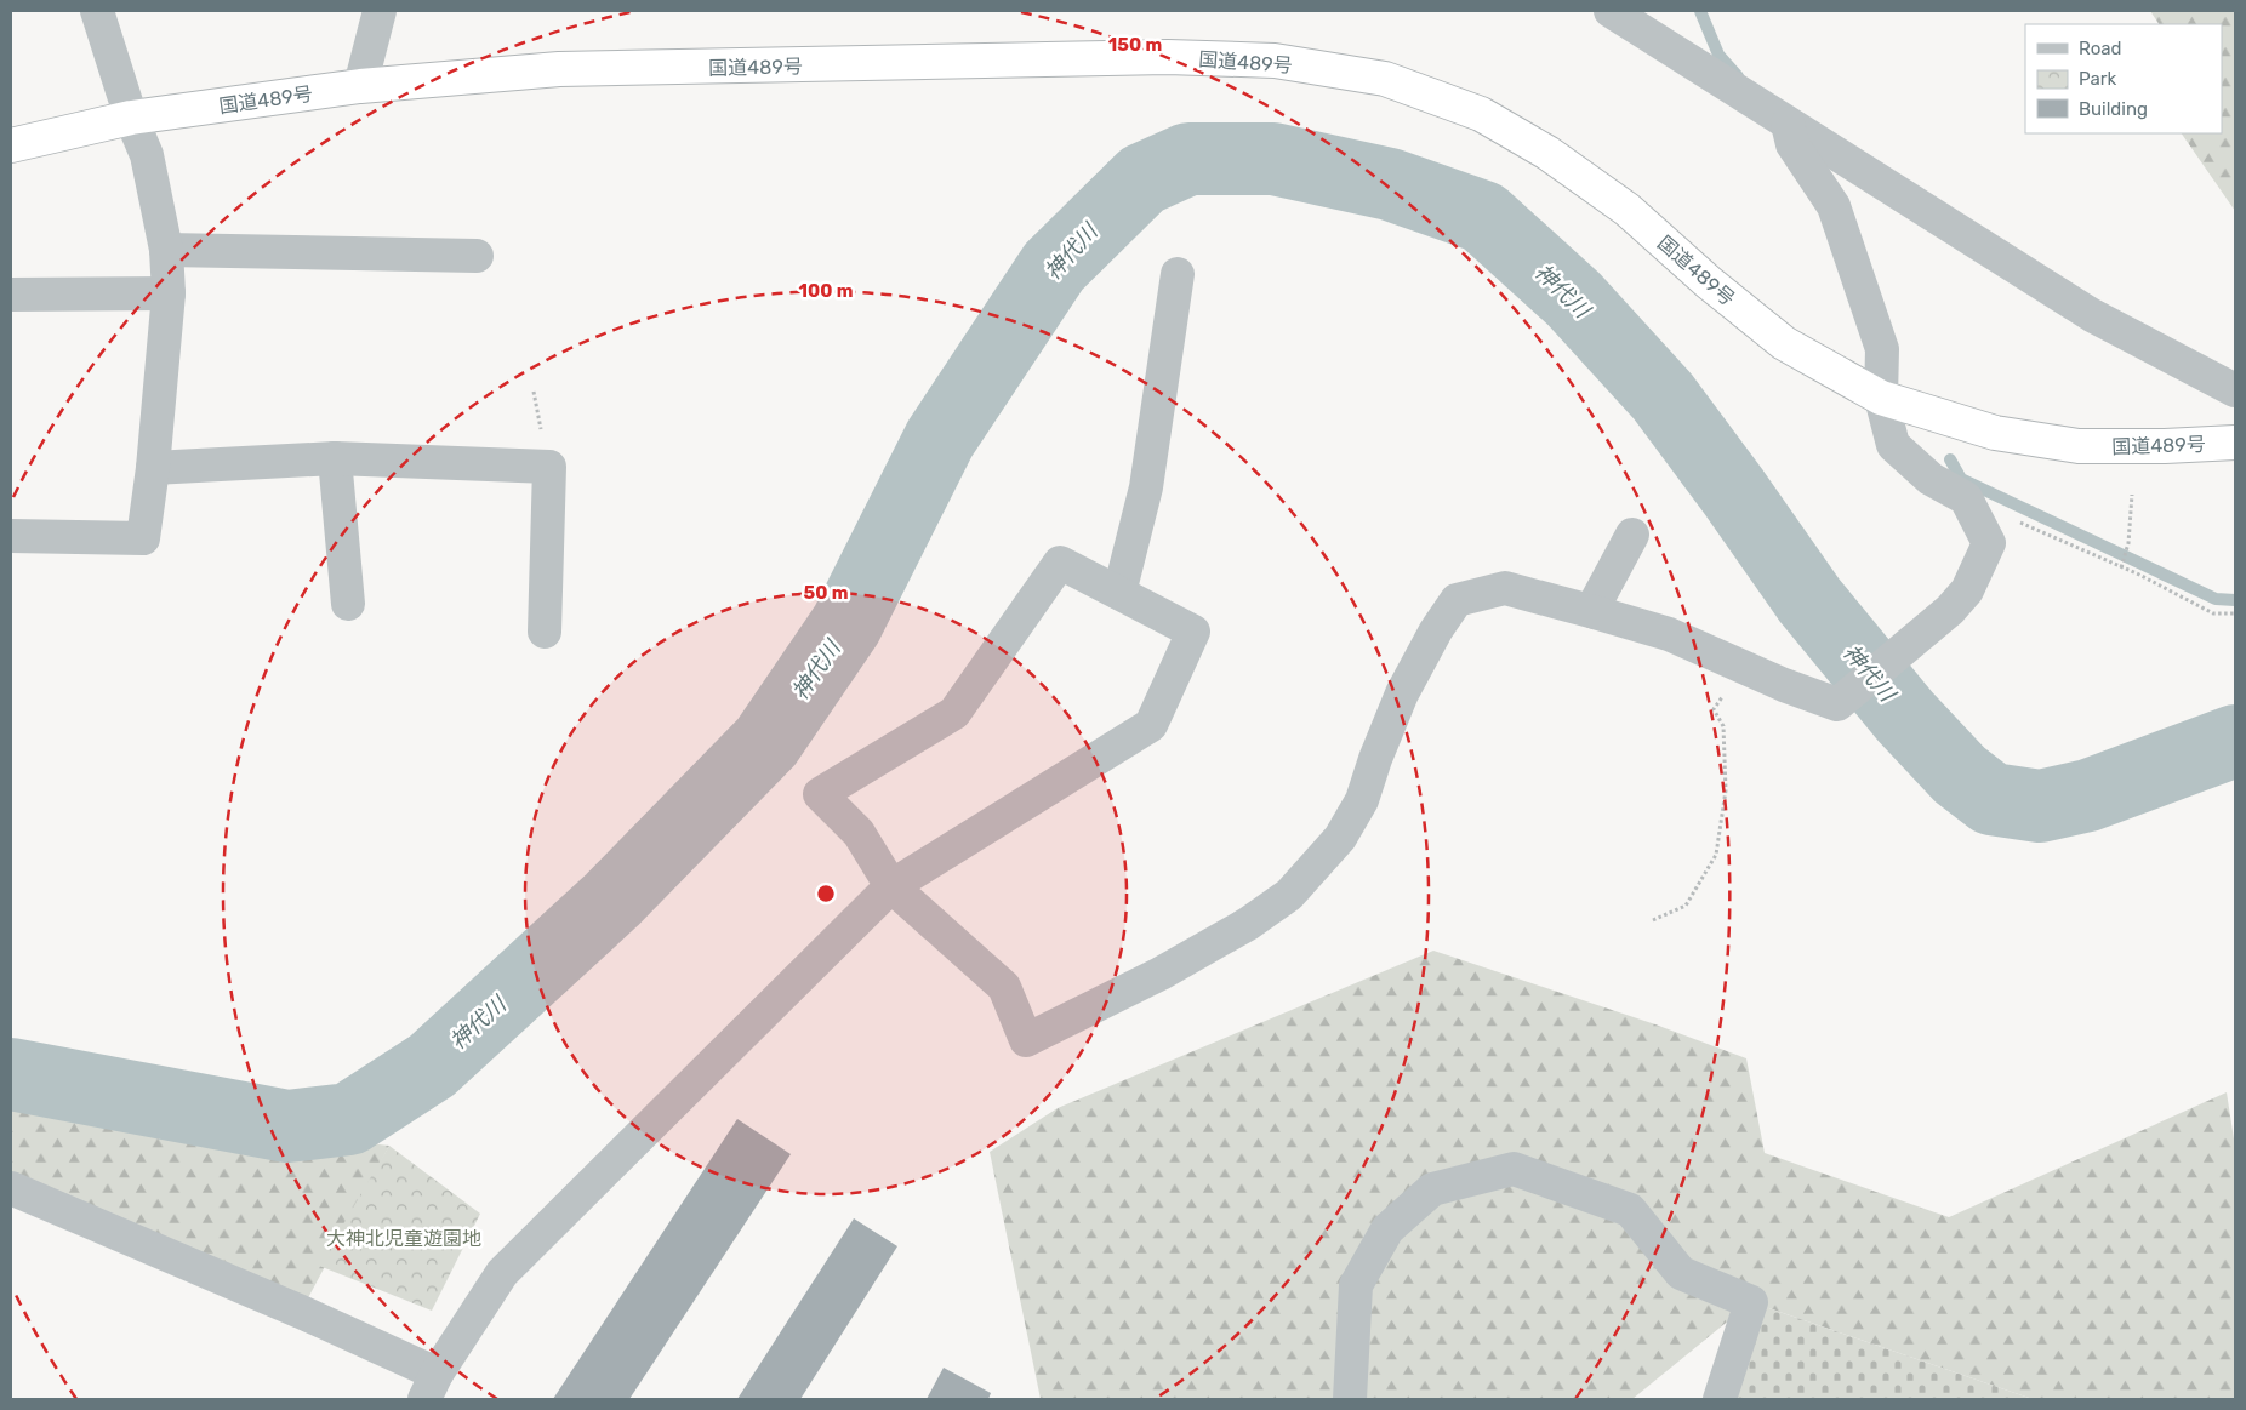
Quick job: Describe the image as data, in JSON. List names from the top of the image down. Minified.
{"streets":{"highway":["国道489号"]},"water":["神代川"],"parks":["大神北児童遊園地"],"legend":["Road","Park","Building"],"rings":["150 m","100 m","50 m"]}
